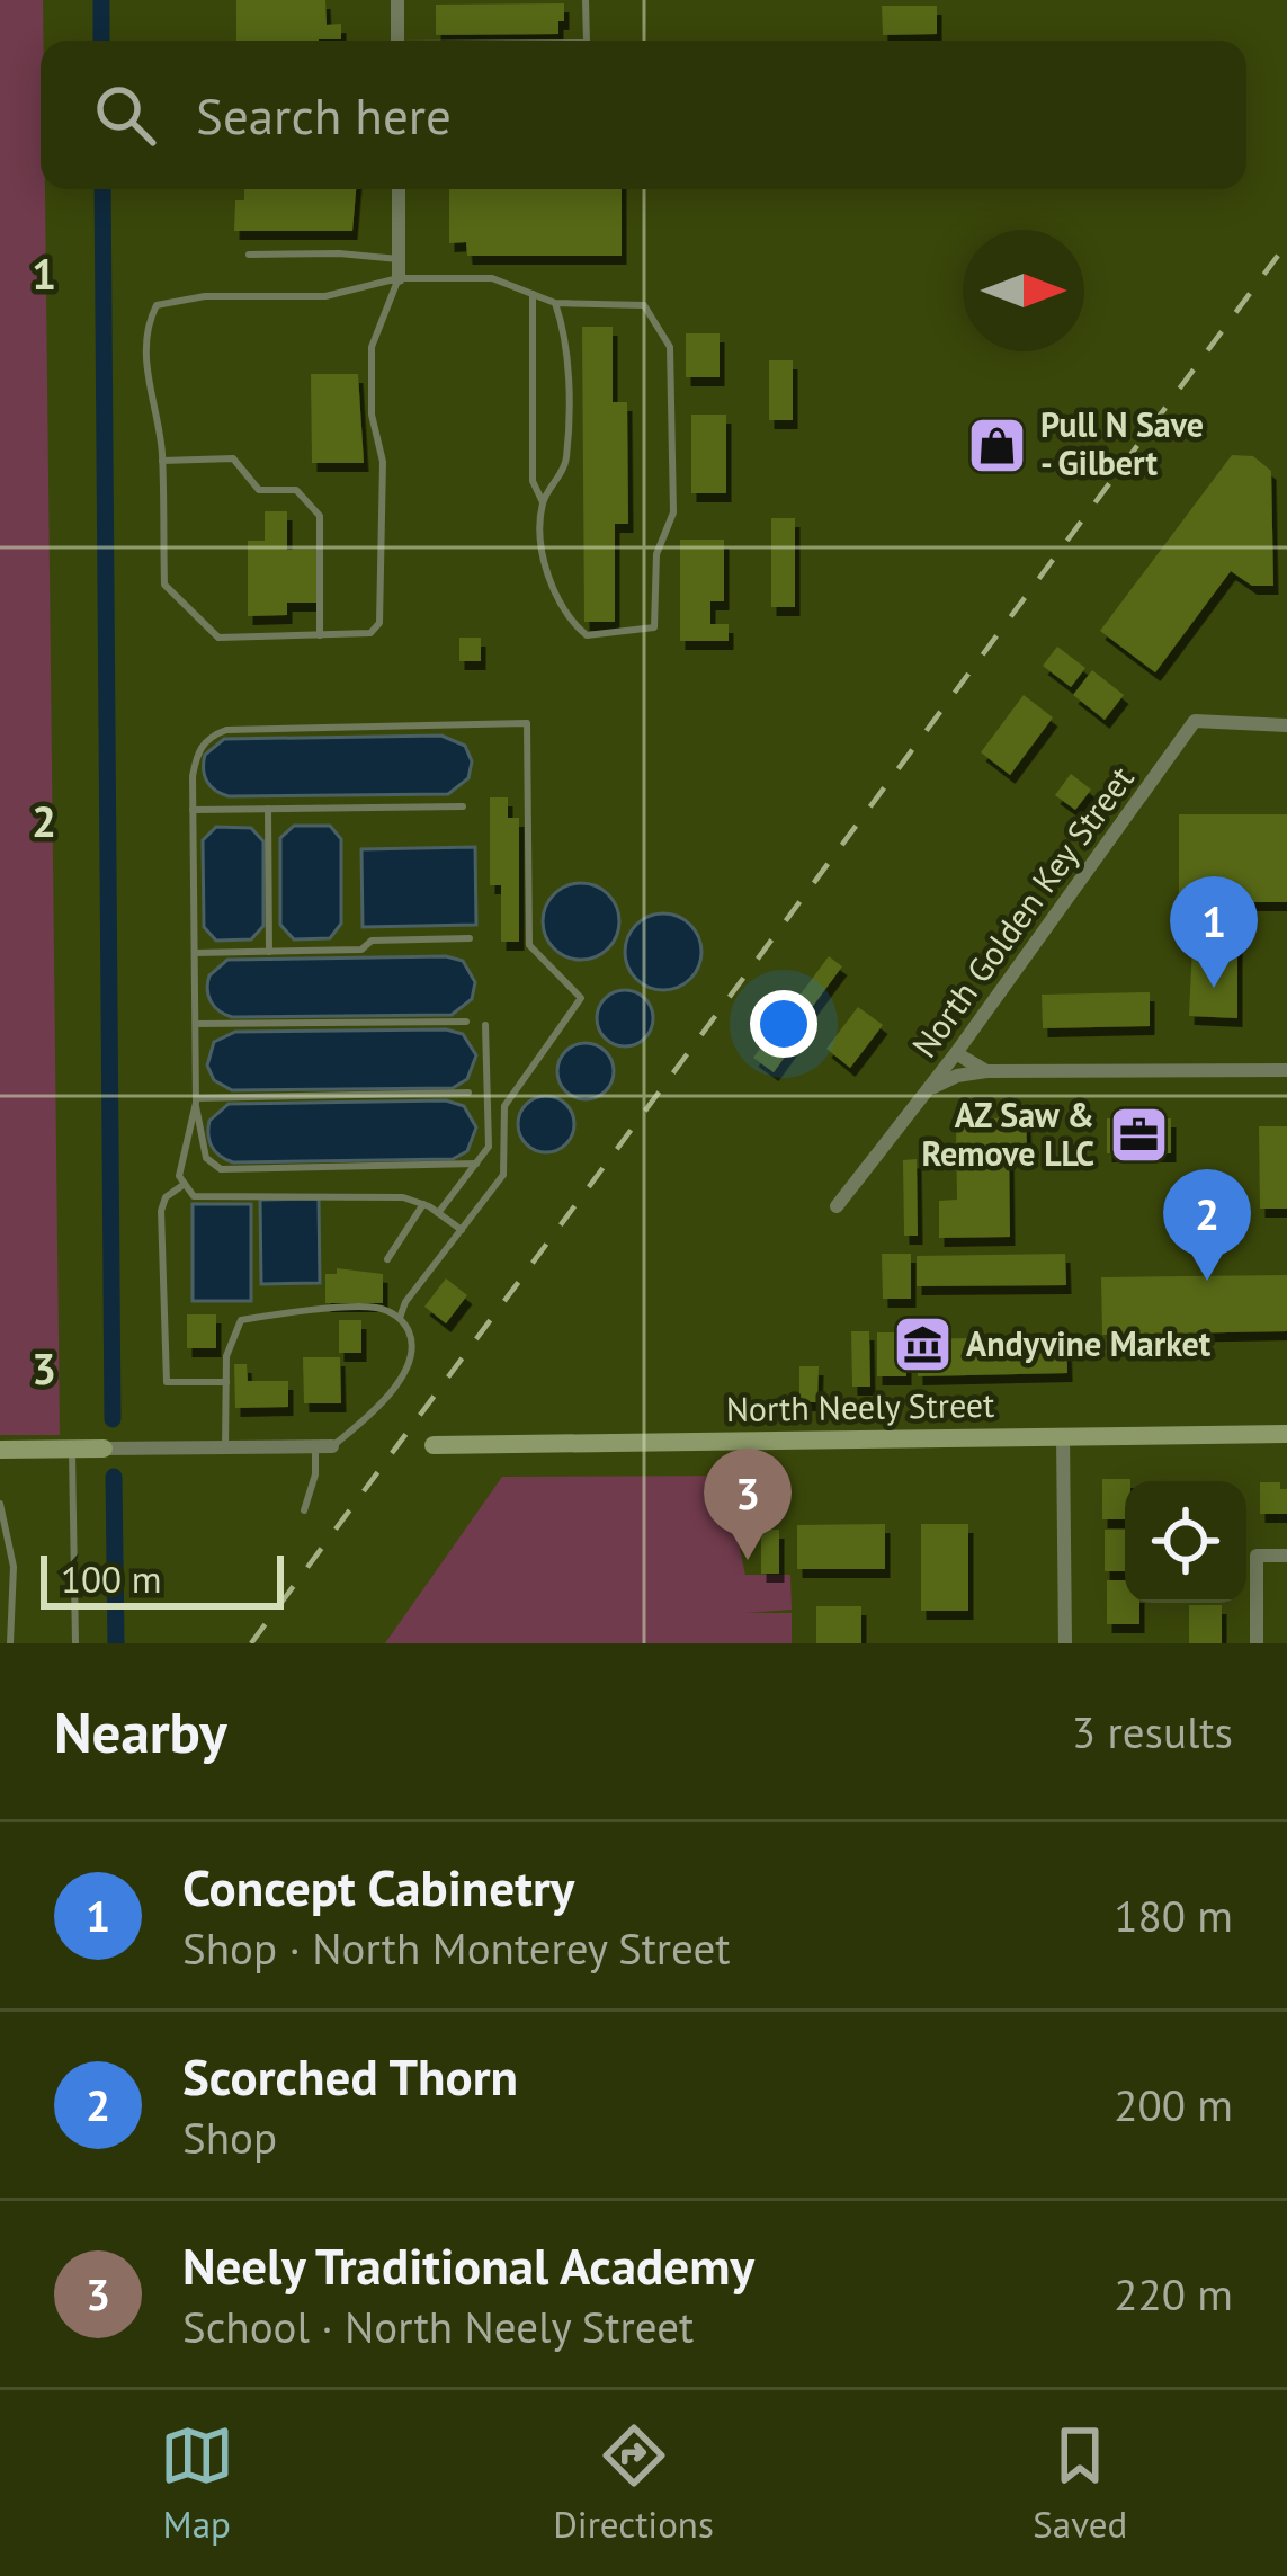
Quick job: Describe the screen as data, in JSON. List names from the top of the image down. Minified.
{"streets":{"street":["North Golden Key Street","North Neely Street"]},"places":{"shop":["Pull N Save - Gilbert"],"office":["AZ Saw & Remove LLC"],"museum":["Andyvine Market"]},"scale_bar":"100 m","north":"right","page":{"search":"Search here","pins":["1","2","3"],"scale":"100 m","heading":["Nearby","3 results"],"list":[{"mark":"1","name":"Concept Cabinetry","note":"Shop · North Monterey Street","value":"180 m"},{"mark":"2","name":"Scorched Thorn","note":"Shop","value":"200 m"},{"mark":"3","name":"Neely Traditional Academy","note":"School · North Neely Street","value":"220 m"}],"nav":["Map","Directions","Saved"]},"grid":{"rows":["1","2","3"]}}
